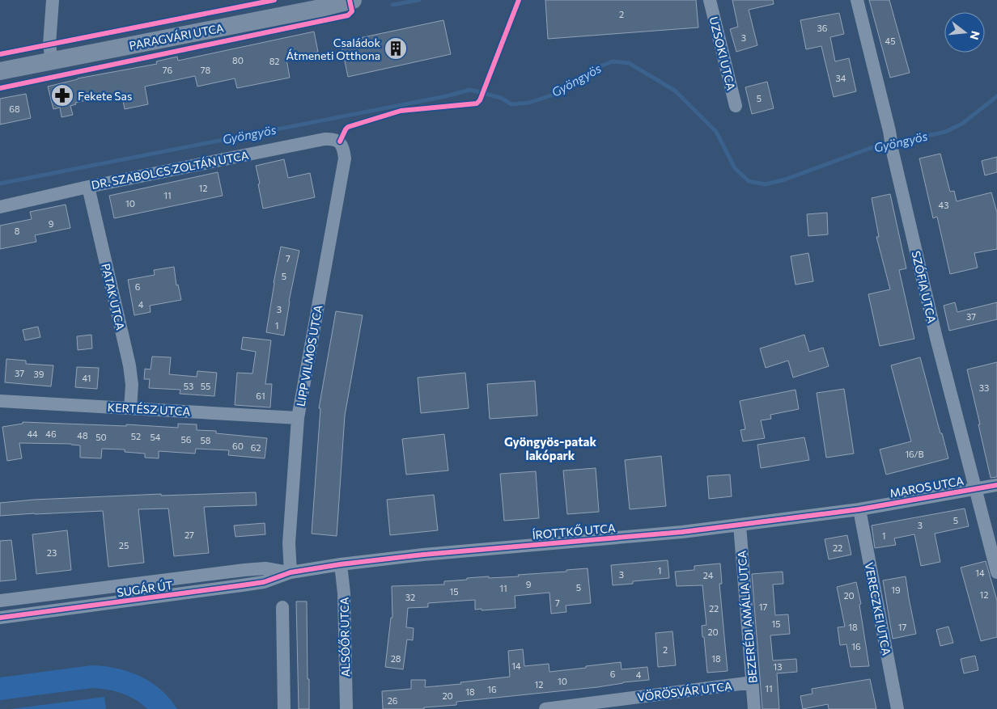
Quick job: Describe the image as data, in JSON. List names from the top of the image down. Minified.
{"streets":{"street":["PARAGVÁRI UTCA","UZSOKI UTCA","DR. SZABOLCS ZOLTÁN UTCA","SZÓFIA UTCA","PATAK UTCA","LIPP VILMOS UTCA","KERTÉSZ UTCA","MAROS UTCA","ÍROTTKŐ UTCA","SUGÁR ÚT","VERECZKEI UTCA","BEZERÉDI AMÁLIA UTCA","ALSÓŐR UTCA","VÖRÖSVÁR UTCA"]},"crossings":[["DR. SZABOLCS ZOLTÁN UTCA","PATAK UTCA"],["DR. SZABOLCS ZOLTÁN UTCA","LIPP VILMOS UTCA"],["SZÓFIA UTCA","MAROS UTCA"],["PATAK UTCA","KERTÉSZ UTCA"],["LIPP VILMOS UTCA","KERTÉSZ UTCA"],["LIPP VILMOS UTCA","ÍROTTKŐ UTCA"],["LIPP VILMOS UTCA","SUGÁR ÚT"],["MAROS UTCA","ÍROTTKŐ UTCA"],["MAROS UTCA","VERECZKEI UTCA"],["ÍROTTKŐ UTCA","SUGÁR ÚT"],["ÍROTTKŐ UTCA","VERECZKEI UTCA"],["ÍROTTKŐ UTCA","BEZERÉDI AMÁLIA UTCA"],["ÍROTTKŐ UTCA","ALSÓŐR UTCA"],["BEZERÉDI AMÁLIA UTCA","VÖRÖSVÁR UTCA"]],"districts":["Gyöngyös-patak lakópark"],"water":["Gyöngyös"],"places":{"building":["Családok Átmeneti Otthona"],"pharmacy":["Fekete Sas"]},"house_numbers":["2","36","3","45","80","82","76","78","34","5","68","12","11","10","43","9","8","7","5","6","4","3","37","1","37","39","41","53","55","33","61","44","46","48","52","50","54","56","58","60","62","16/B","5","3","27","1","25","22","23","1","14","3","24","9","5","11","19","15","12","20","32","7","17","22","15","18","17","20","16","2","28","18","14","13","6","4","10","12","11","16","18","20","26"],"north":"right"}
